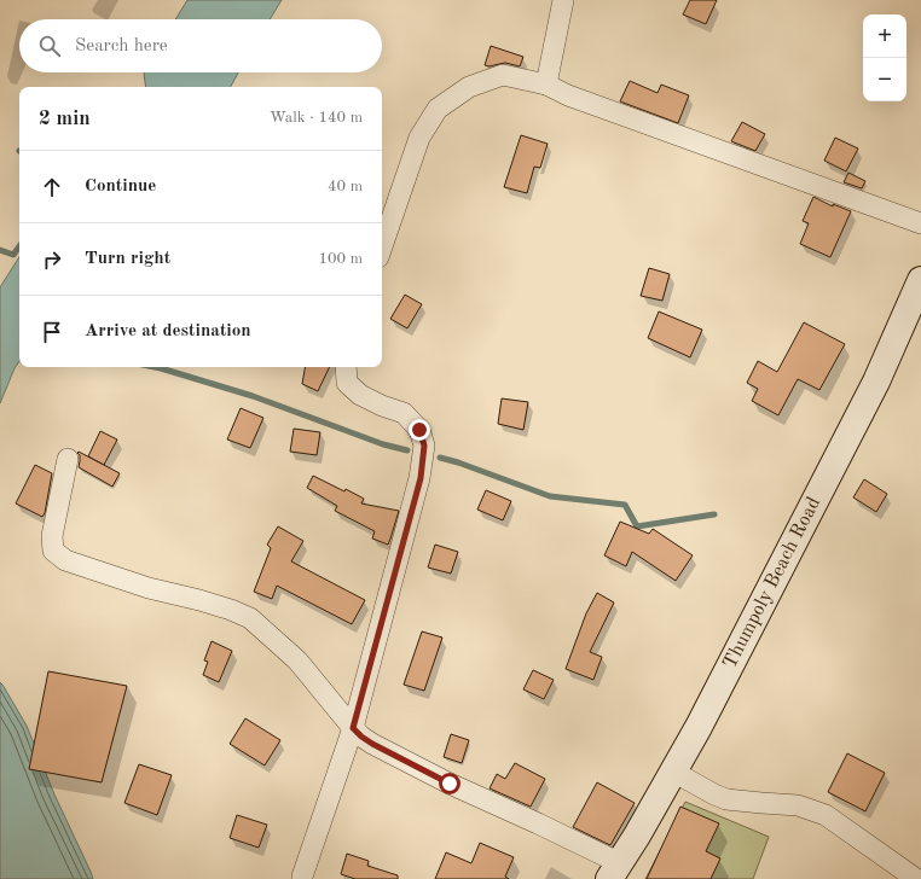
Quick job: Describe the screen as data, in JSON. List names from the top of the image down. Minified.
{"streets":{"main road":["Thumpoly Beach Road"]},"page":{"map_buttons":["+","−"],"search":"Search here","heading":["2 min","Walk · 140 m"],"list":[["Continue","40 m"],["Turn right","100 m"],"Arrive at destination"]}}
